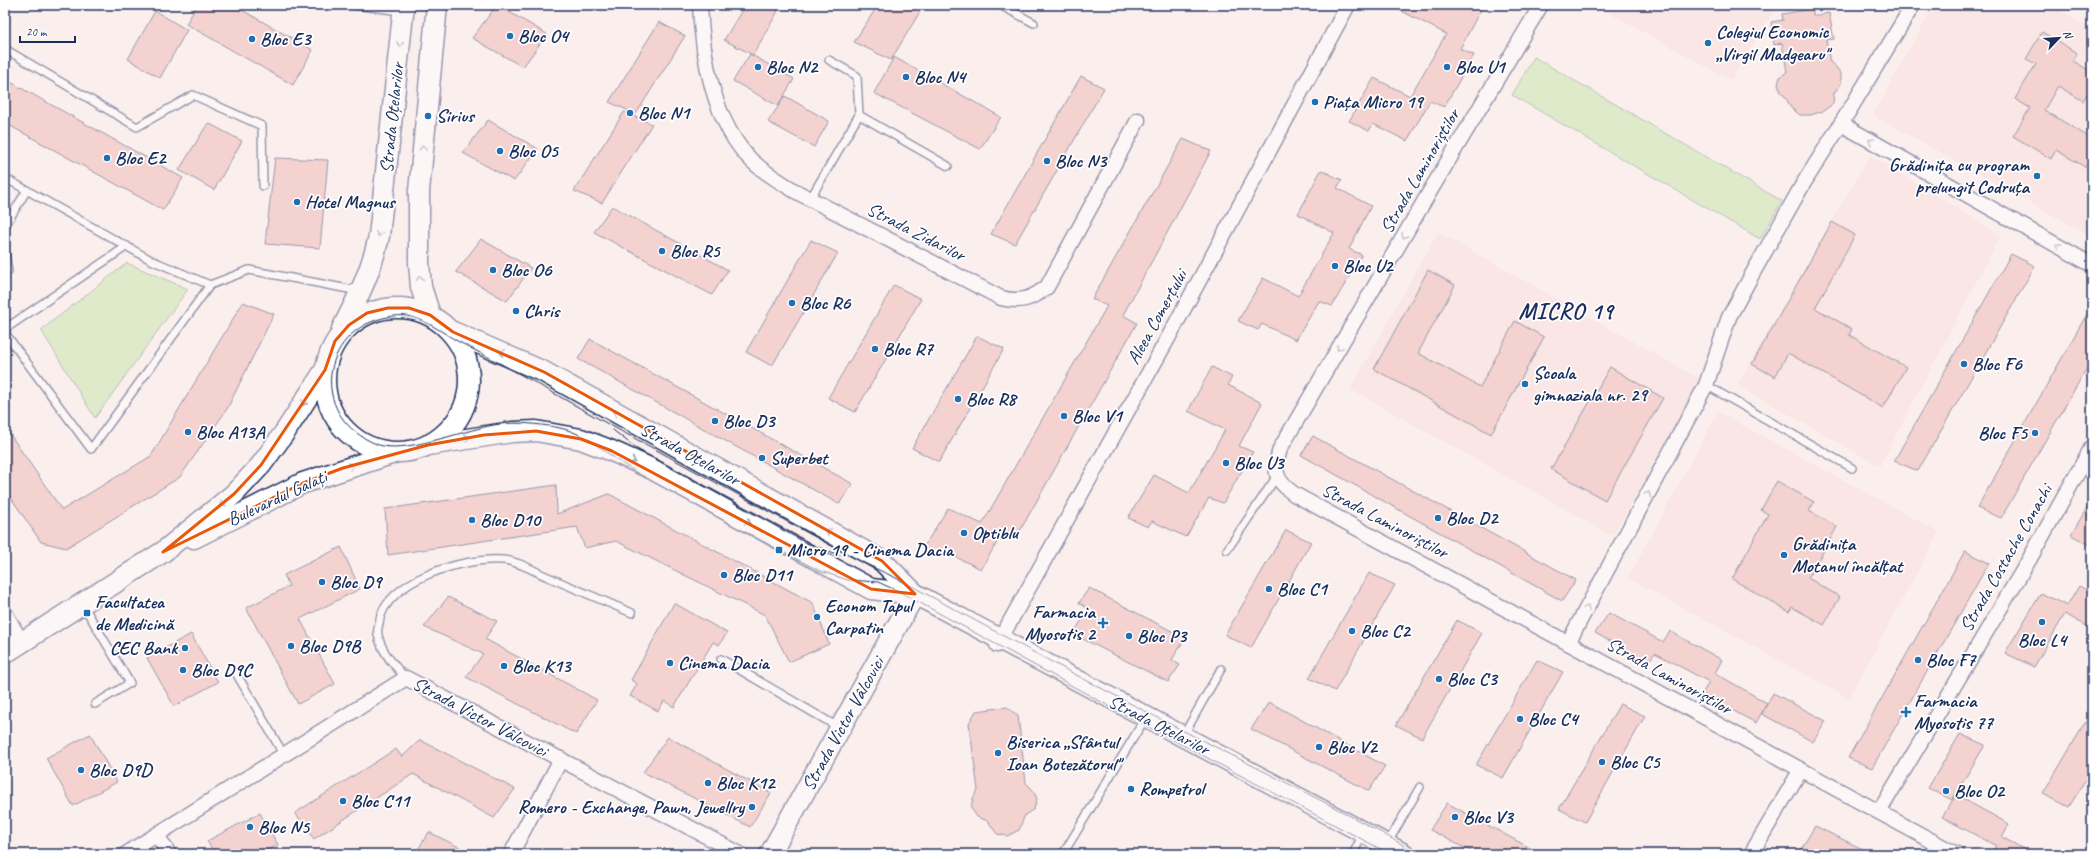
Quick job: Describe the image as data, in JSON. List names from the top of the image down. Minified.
{"streets":{"main road":["Strada Oțelarilor","Bulevardul Galați","Strada Victor Vâlcovici"],"street":["Strada Laminoriștilor","Strada Zidarilor","Aleea Comerțului","Strada Costache Conachi"]},"crossings":[["Strada Oțelarilor","Aleea Comerțului"],["Strada Oțelarilor","Strada Victor Vâlcovici"],["Strada Laminoriștilor","Strada Costache Conachi"]],"one_way":["Strada Laminoriștilor"],"districts":["MICRO 19"],"places":{"other":["Bloc O4","Bloc E3","Colegiul Economic „Virgil Madgearu\"","Bloc N2","Bloc U1","Bloc N4","Piața Micro 19","Bloc N1","Sirius","Bloc O5","Bloc E2","Bloc N3","Grădinița cu program prelungit Codruța","Hotel Magnus","Bloc R5","Bloc U2","Bloc O6","Bloc R6","Chris","Bloc R7","Bloc F6","Școala gimnaziala nr. 29","Bloc R8","Bloc V1","Bloc D3","Bloc A13A","Bloc F5","Superbet","Bloc U3","Bloc D2","Bloc D10","Optiblu","Grădinița Motanul încălțat","Bloc D11","Bloc D9","Bloc C1","Econom Tapul Carpatin","Bloc L4","Bloc C2","Bloc P3","Bloc D9B","CEC Bank","Bloc F7","Cinema Dacia","Bloc K13","Bloc D9C","Bloc C3","Bloc C4","Bloc V2","Biserica „Sfântul Ioan Botezătorul\"","Bloc C5","Bloc D9D","Bloc K12","Rompetrol","Bloc O2","Bloc C11","Romero - Exchange, Pawn, Jewellry","Bloc V3","Bloc N5"],"transit":["Micro 19 - Cinema Dacia","Facultatea de Medicină"],"health":["Farmacia Myosotis 2","Farmacia Myosotis 77"]},"scale_bar":"20 m","north":"top right"}
